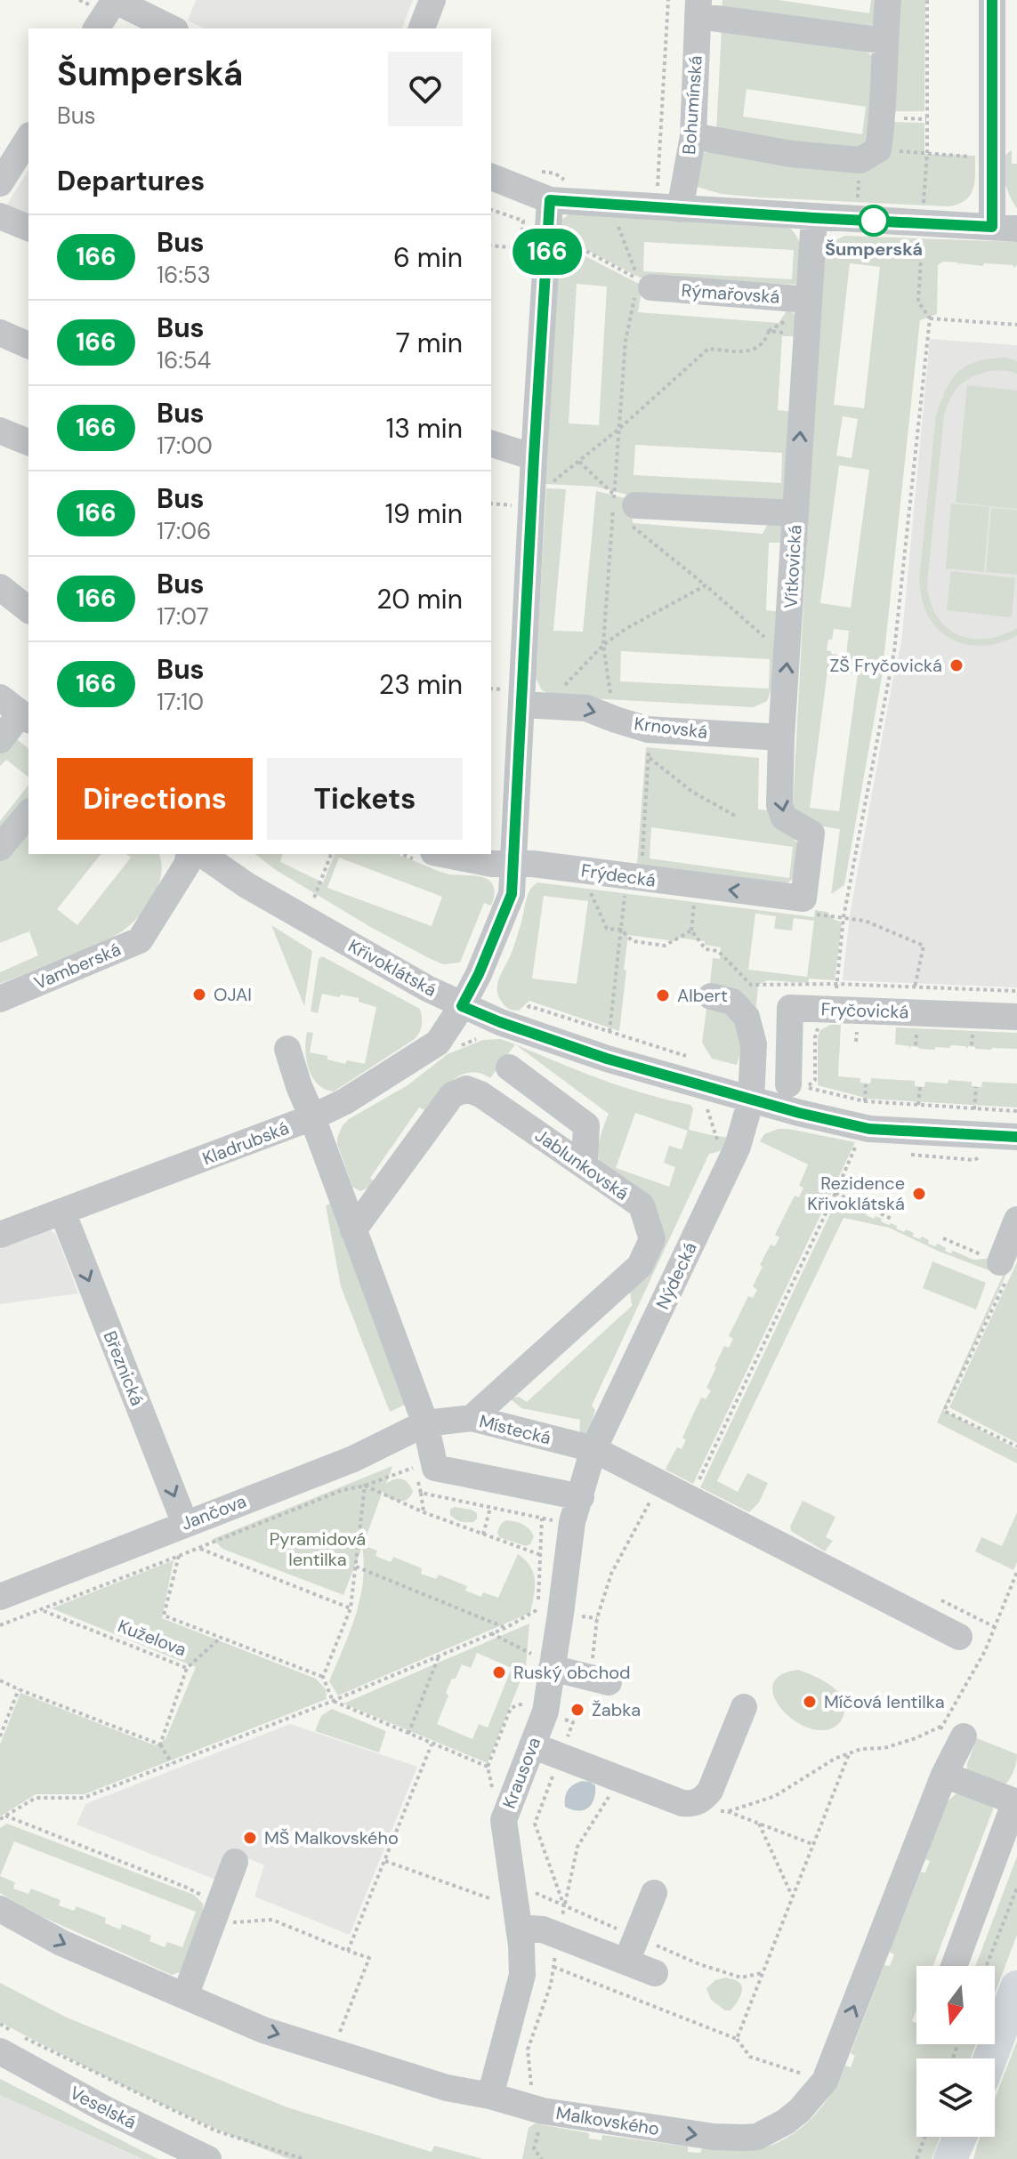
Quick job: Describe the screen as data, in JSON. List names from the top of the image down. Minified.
{"streets":{"street":["Bohumínská","Rýmařovská","Vítkovická","Krnovská","Frýdecká","Vamberská","Křivoklátská","Fryčovická","Kladrubská","Jablunkovská","Nýdecká","Březnická","Místecká","Jančova","Krausova","Veselská","Malkovského"],"path":["Kuželova"]},"crossings":[["Rýmařovská","Vítkovická"],["Vítkovická","Krnovská"],["Vítkovická","Frýdecká"],["Vamberská","Křivoklátská"],["Křivoklátská","Kladrubská"],["Křivoklátská","Nýdecká"],["Kladrubská","Březnická"],["Jablunkovská","Místecká"],["Nýdecká","Místecká"],["Nýdecká","Krausova"],["Březnická","Jančova"],["Místecká","Jančova"],["Místecká","Krausova"],["Krausova","Malkovského"]],"one_way":["Frýdecká","Březnická"],"parks":["Pyramidová lentilka"],"places":["Šumperská","ZŠ Fryčovická","OJAI","Albert","Rezidence Křivoklátská","Ruský obchod","Míčová lentilka","Žabka","MŠ Malkovského"],"lines":["bus line 166"],"north":"bottom","page":{"on_map":"166","heading":[["Šumperská","Bus"],"Departures"],"list":[{"mark":"166","name":"Bus","note":"16:53","value":"6 min"},{"mark":"166","name":"Bus","note":"16:54","value":"7 min"},{"mark":"166","name":"Bus","note":"17:00","value":"13 min"},{"mark":"166","name":"Bus","note":"17:06","value":"19 min"},{"mark":"166","name":"Bus","note":"17:07","value":"20 min"},{"mark":"166","name":"Bus","note":"17:10","value":"23 min"}],"buttons":["Directions","Tickets"]}}
